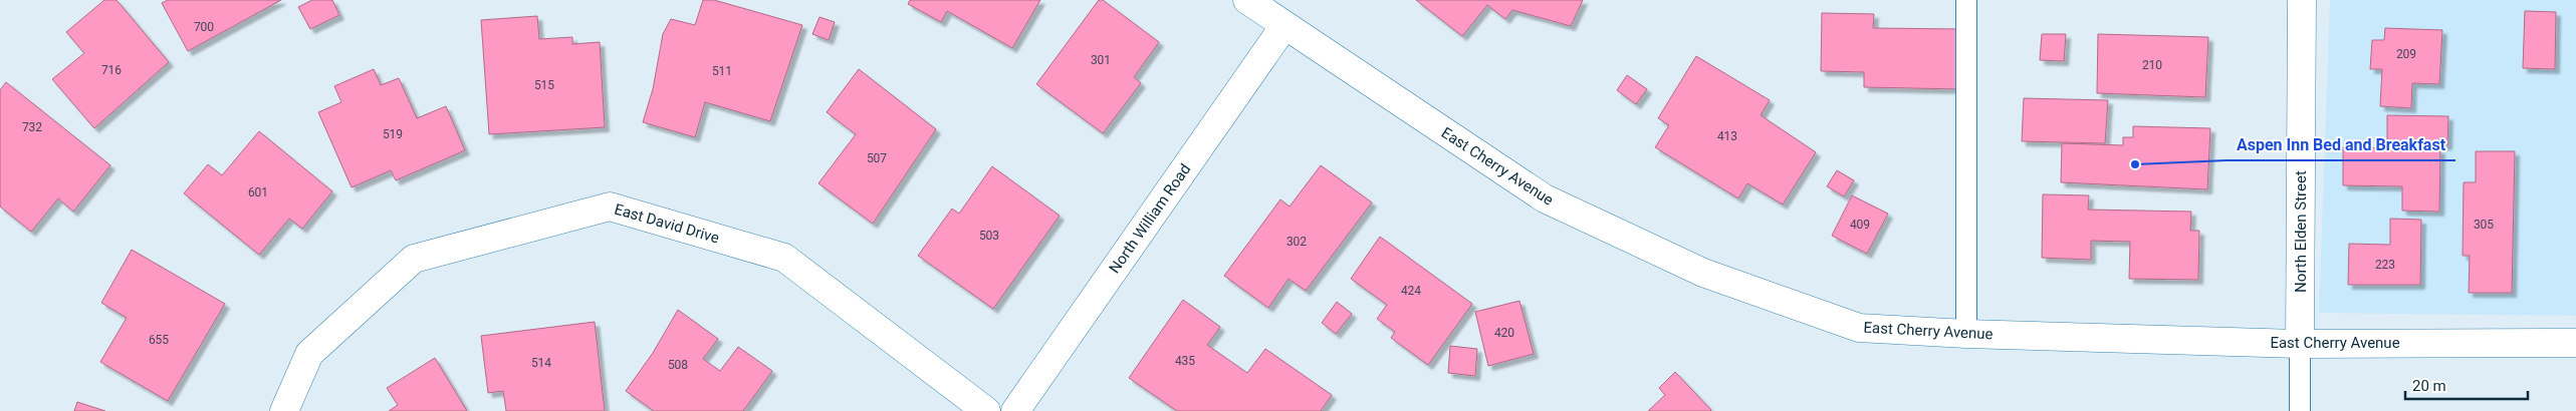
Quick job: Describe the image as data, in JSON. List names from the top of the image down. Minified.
{"streets":{"street":["East Cherry Avenue","North William Road","East David Drive","North Elden Street"]},"crossings":[["East Cherry Avenue","North William Road"],["East Cherry Avenue","North Elden Street"]],"places":["Aspen Inn Bed and Breakfast"],"house_numbers":["700","209","301","210","716","511","515","732","519","413","507","601","409","305","503","302","223","424","420","655","435","514","508"],"scale_bar":"20 m"}
